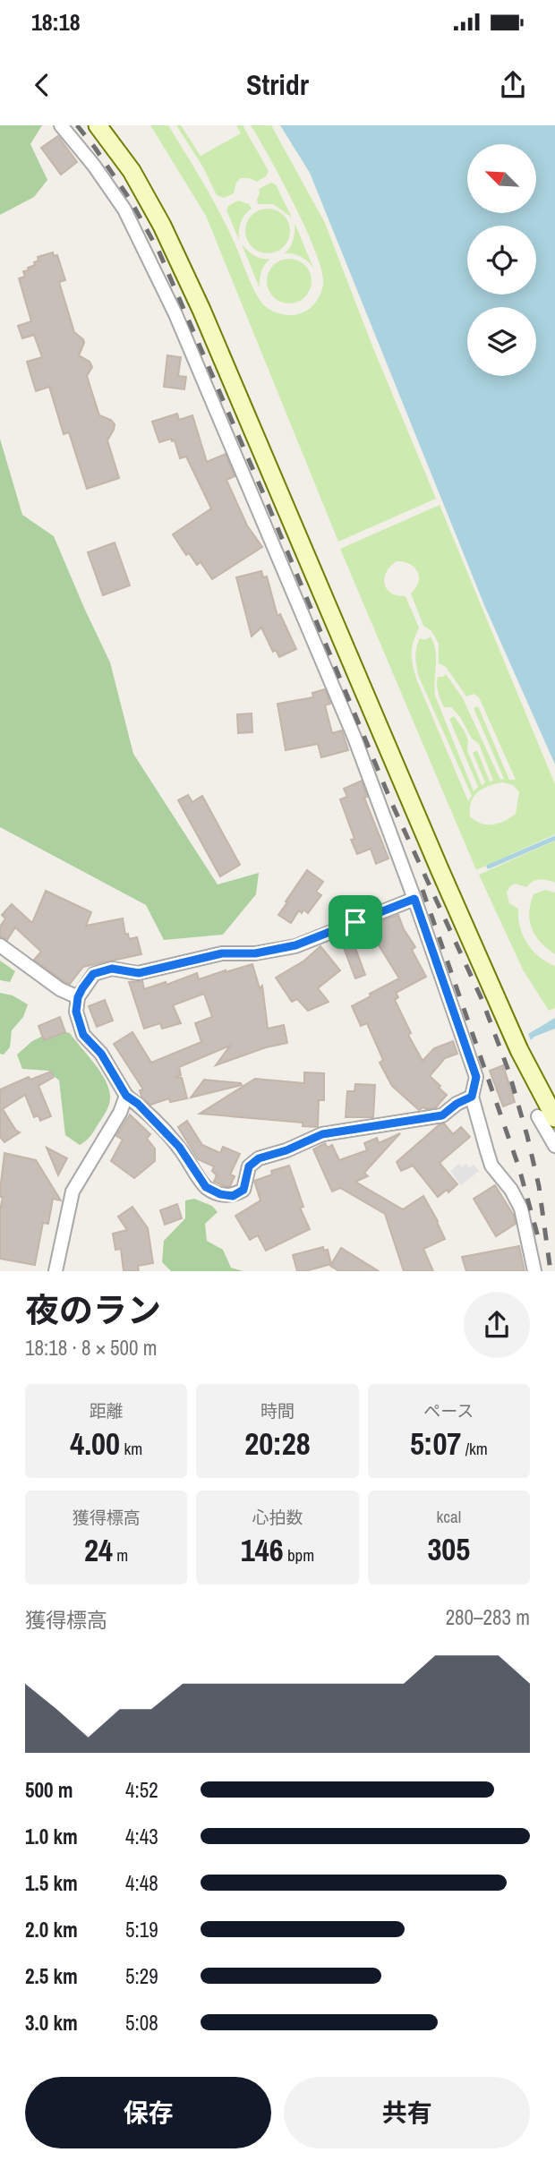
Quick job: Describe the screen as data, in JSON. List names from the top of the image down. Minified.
{"north":"top left","page":{"status":"18:18","header":"Stridr","heading":["夜のラン","18:18 · 8 × 500 m"],"stats":[["距離","4.00 km"],["時間","20:28"],["ペース","5:07 /km"],["獲得標高","24 m"],["心拍数","146 bpm"],["kcal","305"]],"chart":["獲得標高","280–283 m"],"list":[{"name":"500 m","note":"4:52"},{"name":"1.0 km","note":"4:43"},{"name":"1.5 km","note":"4:48"},{"name":"2.0 km","note":"5:19"},{"name":"2.5 km","note":"5:29"},{"name":"3.0 km","note":"5:08"}],"buttons":["保存","共有"]}}
